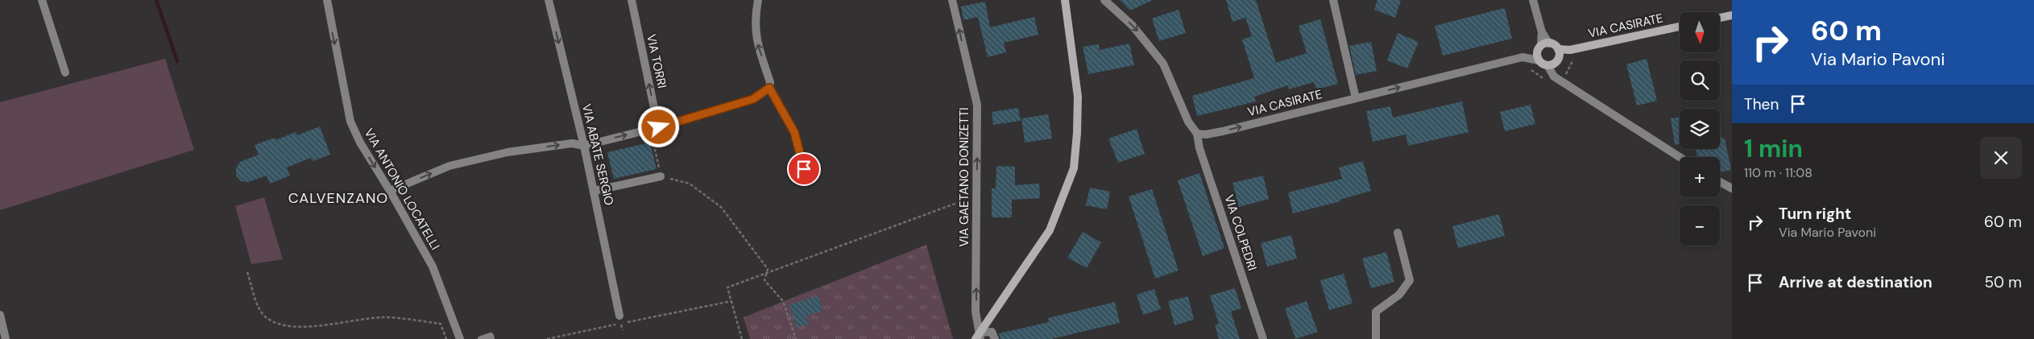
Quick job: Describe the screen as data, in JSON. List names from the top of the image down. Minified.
{"streets":{"main road":["VIA CASIRATE"],"street":["VIA TORRI","VIA ABATE SERGIO","VIA GAETANO DONIZETTI","VIA ANTONIO LOCATELLI","VIA COLPEDRI"]},"crossings":[["VIA CASIRATE","VIA COLPEDRI"]],"one_way":["VIA CASIRATE","VIA TORRI","VIA ABATE SERGIO","VIA GAETANO DONIZETTI","VIA ANTONIO LOCATELLI"],"districts":["CALVENZANO"],"north":"bottom","page":{"turn":["60 m","Via Mario Pavoni"],"map_buttons":["+","−"],"then":"Then","heading":["1 min","110 m · 11:08"],"list":[{"name":"Turn right","note":"Via Mario Pavoni","value":"60 m"},{"name":"Arrive at destination","value":"50 m"}]}}
